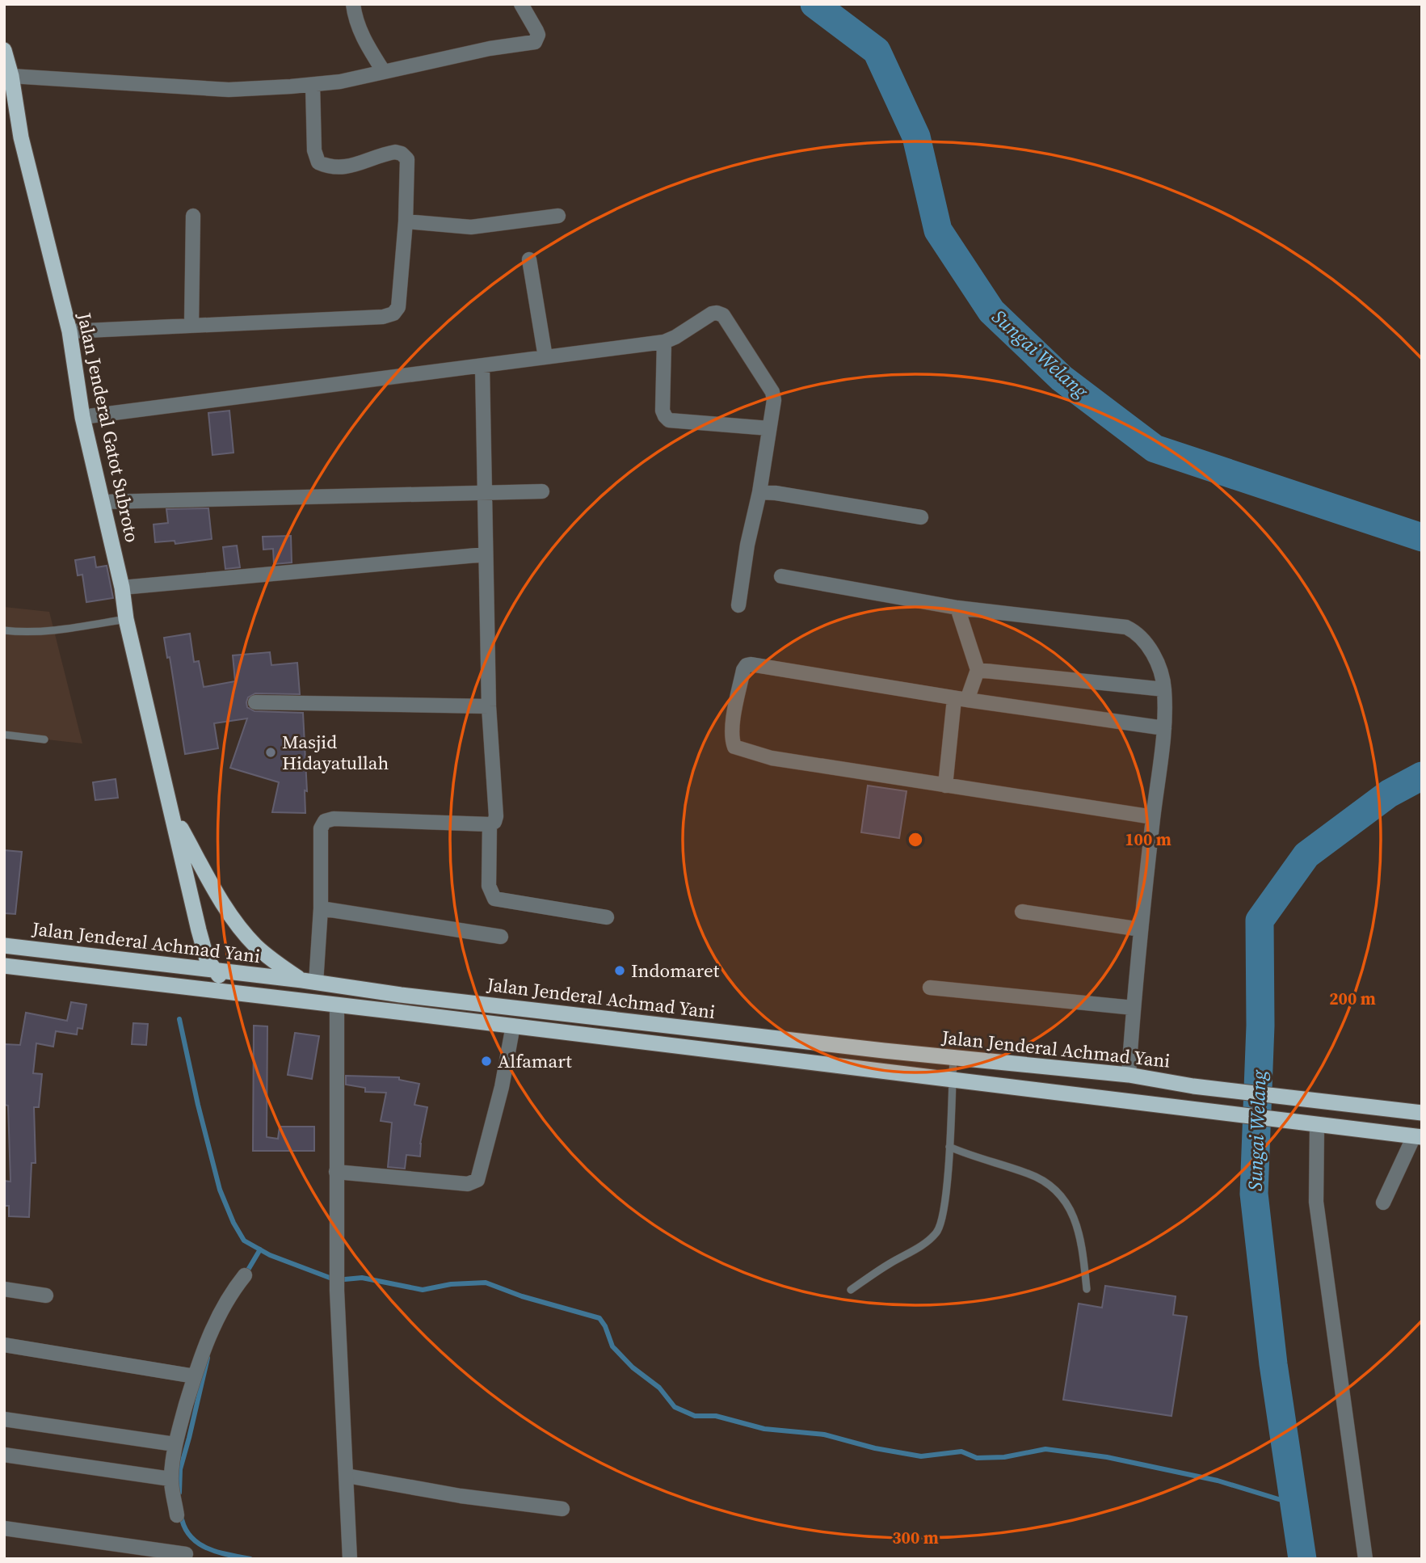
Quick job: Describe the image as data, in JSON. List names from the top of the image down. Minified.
{"streets":{"highway":["Jalan Jenderal Gatot Subroto","Jalan Jenderal Achmad Yani"]},"crossings":[["Jalan Jenderal Gatot Subroto","Jalan Jenderal Achmad Yani"]],"water":["Sungai Welang"],"places":["Masjid Hidayatullah","Indomaret","Alfamart"],"rings":["100 m","200 m","300 m"]}
